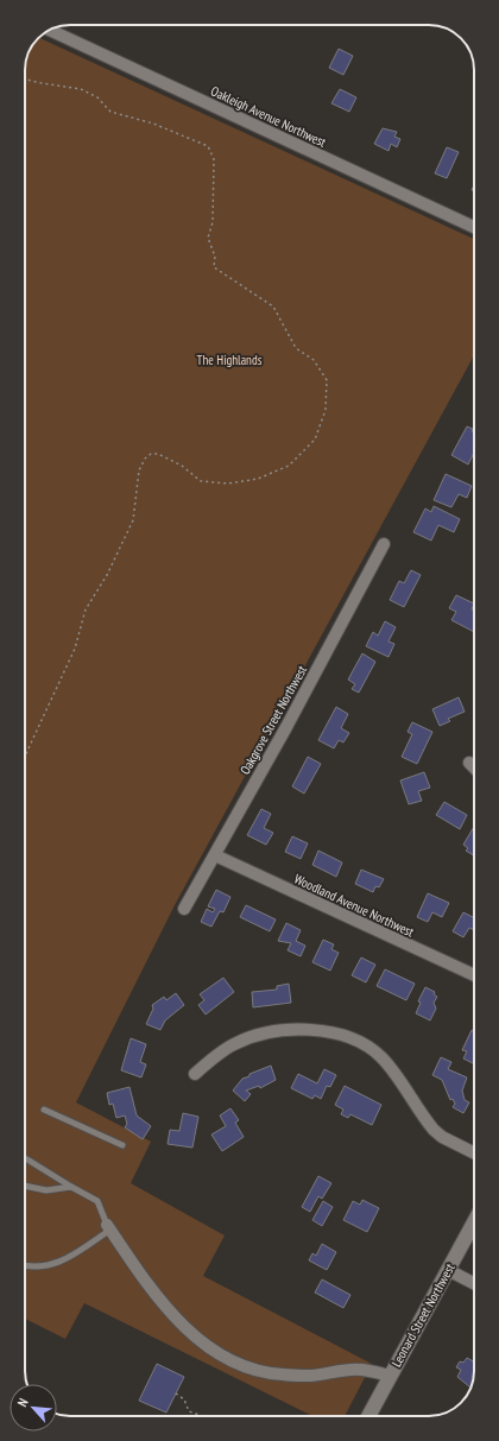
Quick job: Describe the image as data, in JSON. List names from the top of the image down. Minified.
{"streets":{"main road":["Leonard Street Northwest"],"street":["Oakleigh Avenue Northwest","Oakgrove Street Northwest","Woodland Avenue Northwest"]},"crossings":[["Oakgrove Street Northwest","Woodland Avenue Northwest"]],"parks":["The Highlands"],"north":"top left"}
